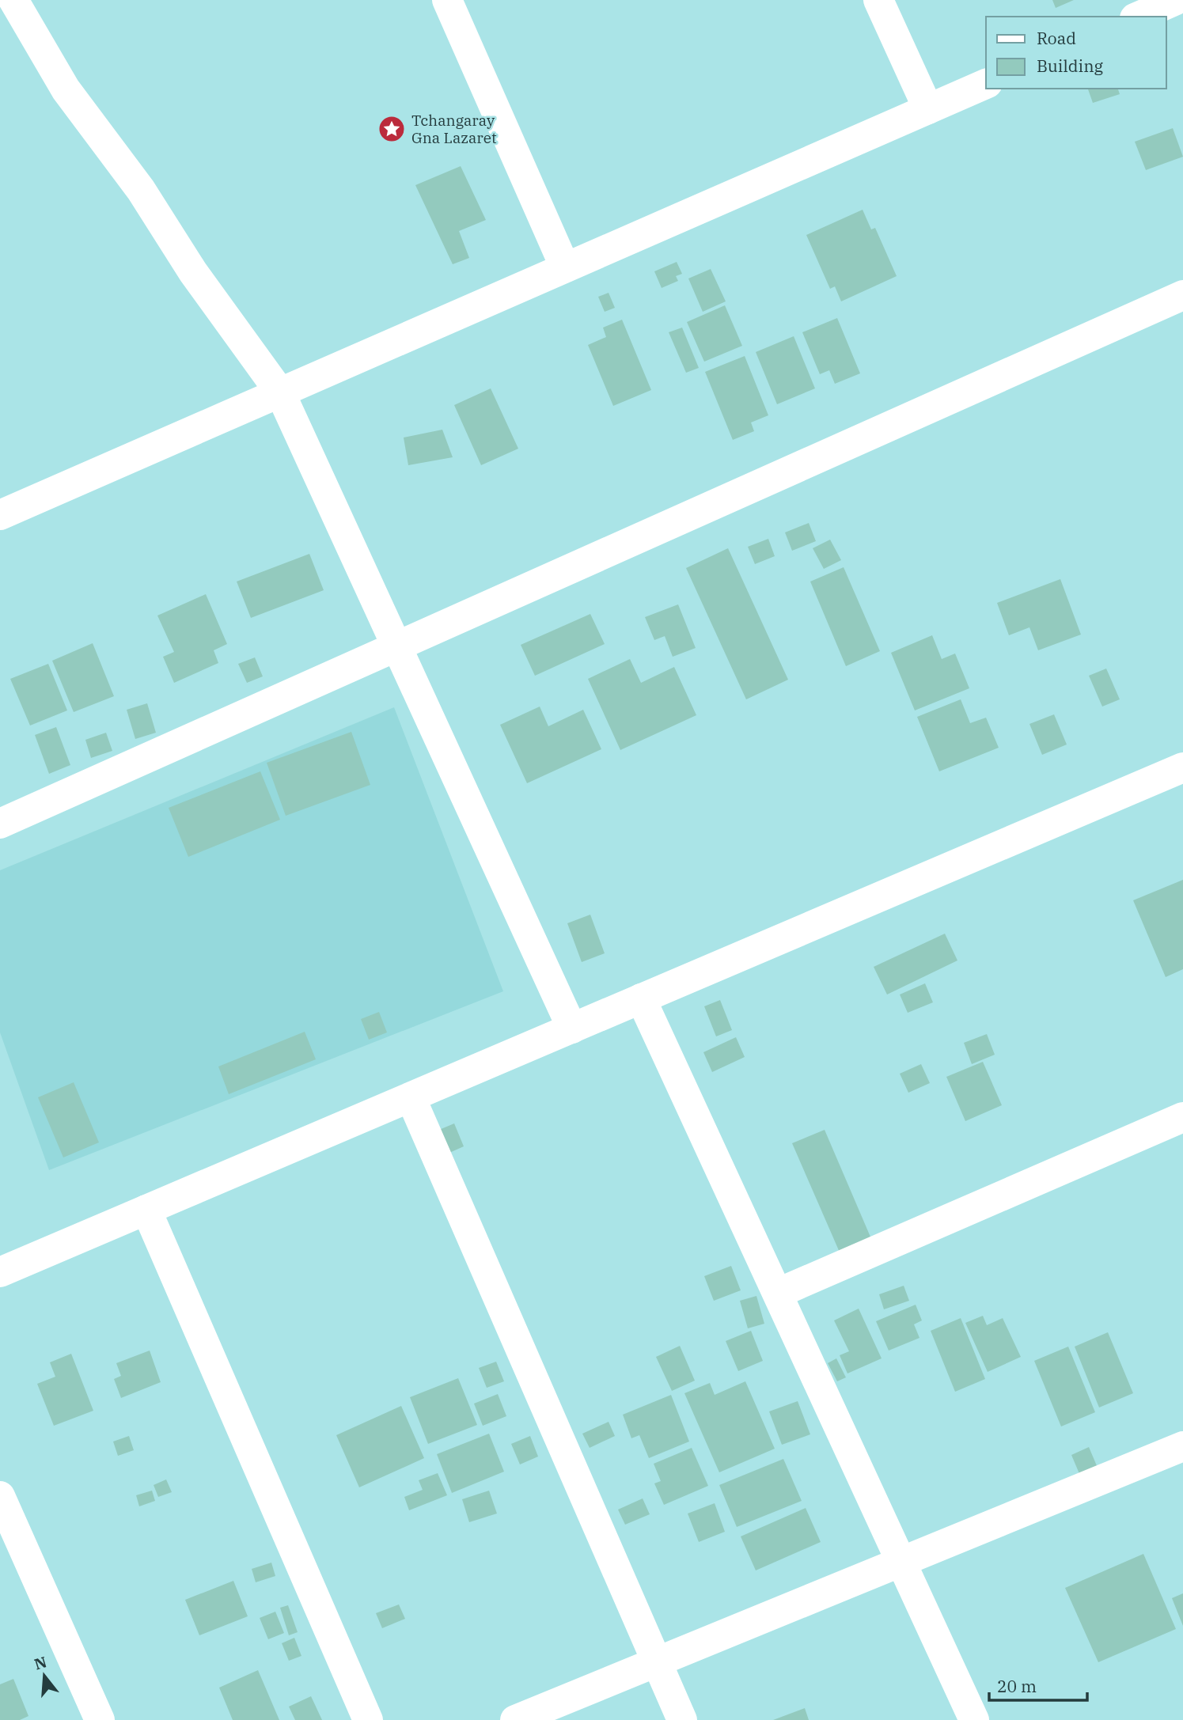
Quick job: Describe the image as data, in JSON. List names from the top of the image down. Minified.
{"places":{"place":["Tchangaray Gna Lazaret"]},"legend":["Road","Building"],"scale_bar":"20 m","north":"top"}
